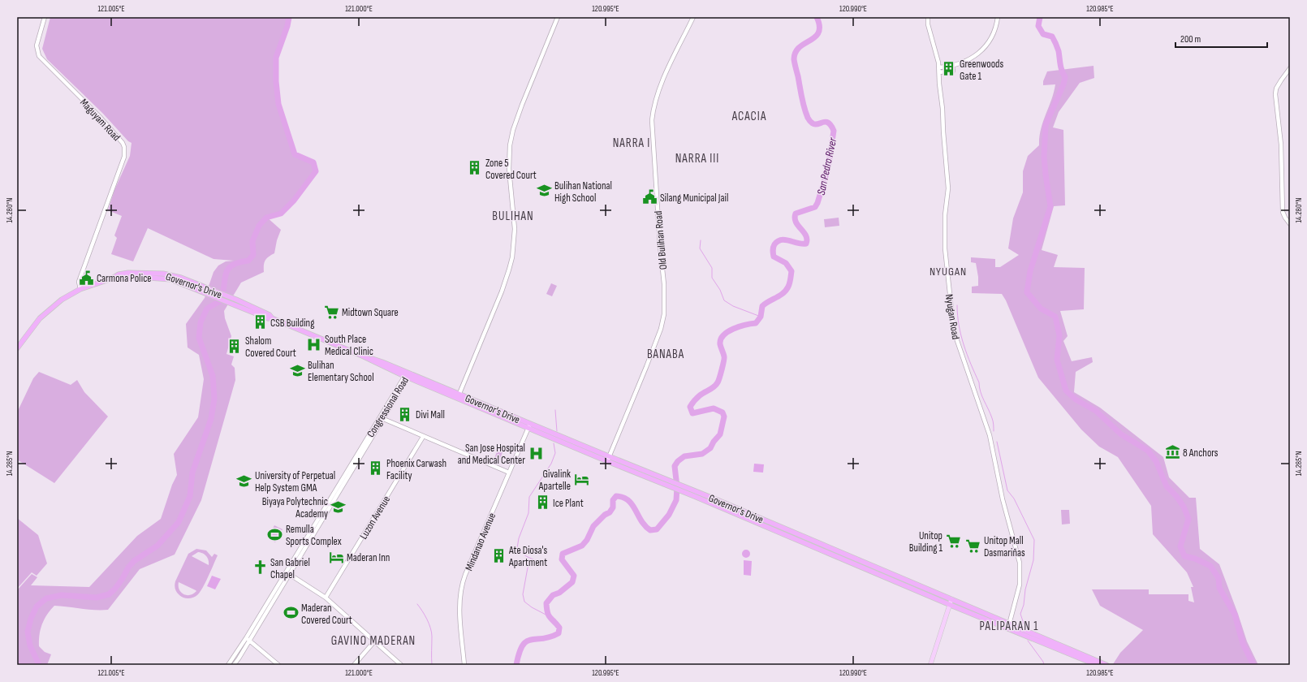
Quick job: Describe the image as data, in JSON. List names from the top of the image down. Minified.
{"streets":{"highway":["Governor's Drive"],"street":["Maguyam Road","Old Bulihan Road","Nyugan Road","Congressional Road","Luzon Avenue","Mindanao Avenue"]},"crossings":[["Maguyam Road","Governor's Drive"],["Old Bulihan Road","Governor's Drive"],["Governor's Drive","Nyugan Road"],["Governor's Drive","Congressional Road"],["Governor's Drive","Mindanao Avenue"]],"districts":["ACACIA","NARRA I","NARRA III","BULIHAN","NYUGAN","BANABA","PALIPARAN 1","GAVINO MADERAN"],"water":["San Pedro River"],"places":{"building":["Greenwoods Gate 1","Zone 5 Covered Court","CSB Building","Shalom Covered Court","Divi Mall","Phoenix Carwash Facility","Ice Plant","Ate Diosa's Apartment"],"school or university":["Bulihan National High School","Bulihan Elementary School","University of Perpetual Help System GMA","Biyaya Polytechnic Academy"],"public building":["Silang Municipal Jail","Carmona Police"],"supermarket":["Midtown Square","Unitop Building 1","Unitop Mall Dasmariñas"],"hospital":["South Place Medical Clinic","San Jose Hospital and Medical Center"],"museum":["8 Anchors"],"hotel":["Givalink Apartelle","Maderan Inn"],"sports":["Remulla Sports Complex","Maderan Covered Court"],"church":["San Gabriel Chapel"]},"scale_bar":"200 m","coordinates":["121.005°E","121.000°E","120.995°E","120.990°E","120.985°E","14.280°N","14.285°N"]}
